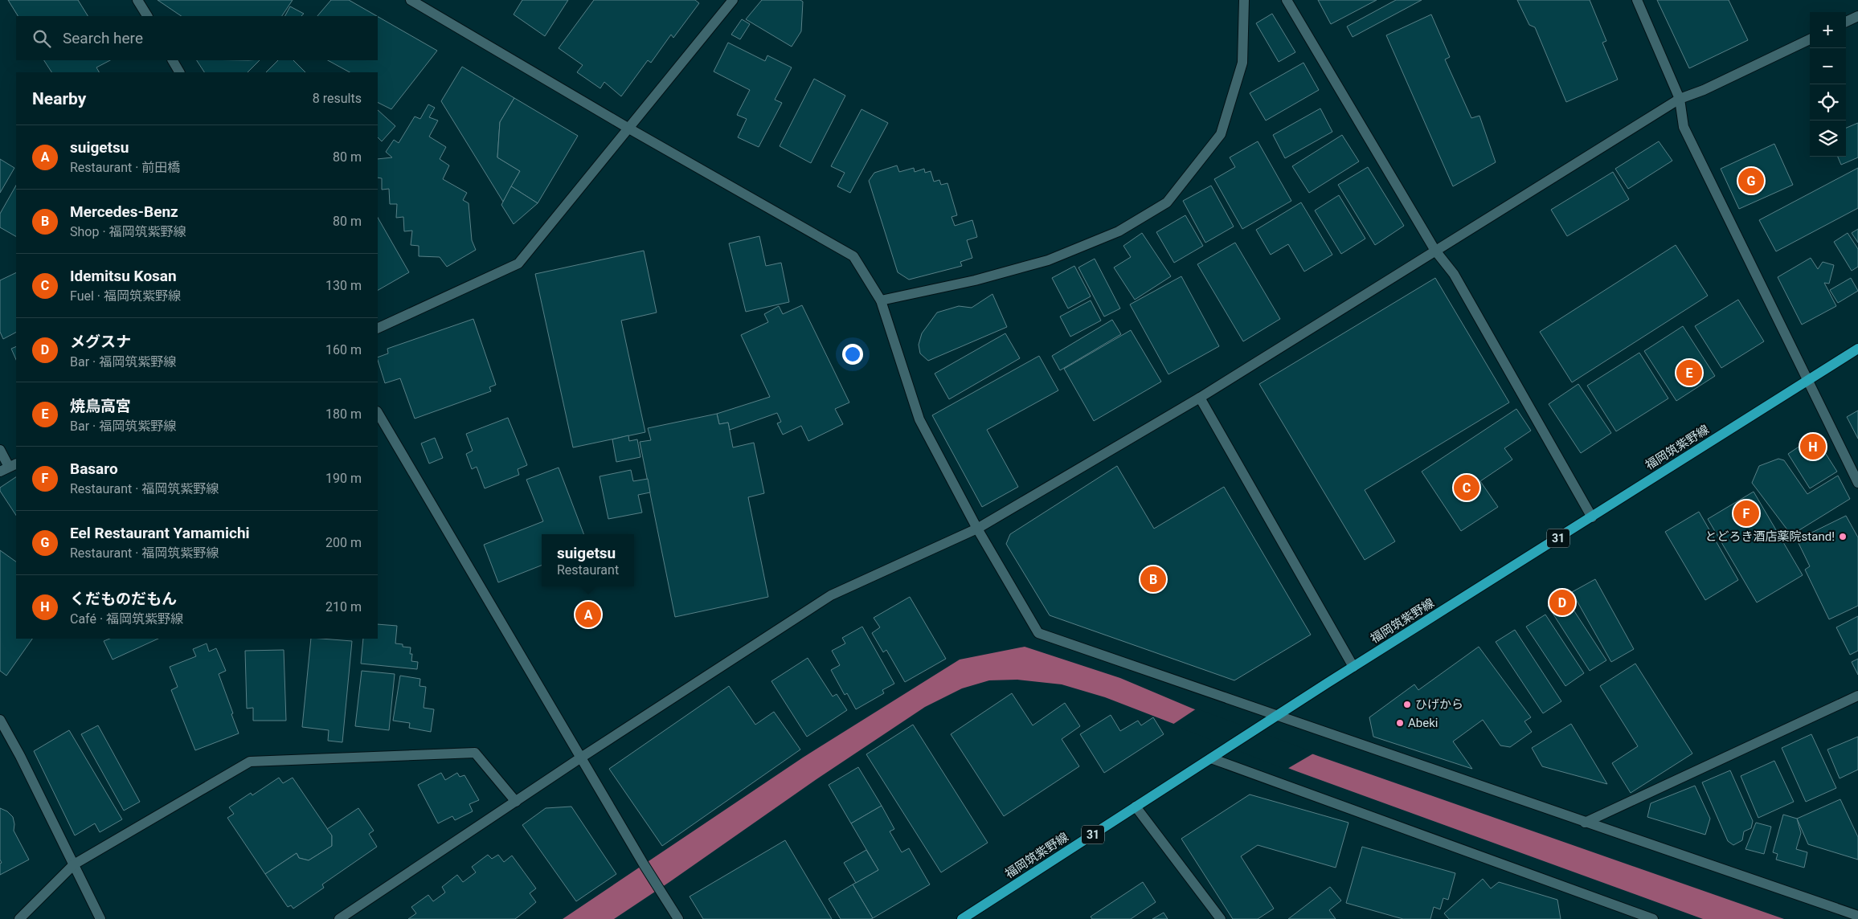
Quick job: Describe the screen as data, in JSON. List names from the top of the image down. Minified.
{"streets":{"main road":["福岡筑紫野線","31"]},"places":["とどろき酒店薬院stand!","ひげから","Abeki"],"page":{"map_buttons":["+","−"],"search":"Search here","heading":["Nearby","8 results"],"list":[{"mark":"A","name":"suigetsu","note":"Restaurant · 前田橋","value":"80 m"},{"mark":"B","name":"Mercedes-Benz","note":"Shop · 福岡筑紫野線","value":"80 m"},{"mark":"C","name":"Idemitsu Kosan","note":"Fuel · 福岡筑紫野線","value":"130 m"},{"mark":"D","name":"メグスナ","note":"Bar · 福岡筑紫野線","value":"160 m"},{"mark":"E","name":"焼鳥高宮","note":"Bar · 福岡筑紫野線","value":"180 m"},{"mark":"F","name":"Basaro","note":"Restaurant · 福岡筑紫野線","value":"190 m"},{"mark":"G","name":"Eel Restaurant Yamamichi","note":"Restaurant · 福岡筑紫野線","value":"200 m"},{"mark":"H","name":"くだものだもん","note":"Café · 福岡筑紫野線","value":"210 m"}],"pins":["G","E","H","C","F","B","D","A"],"popup":["suigetsu","Restaurant"]}}
